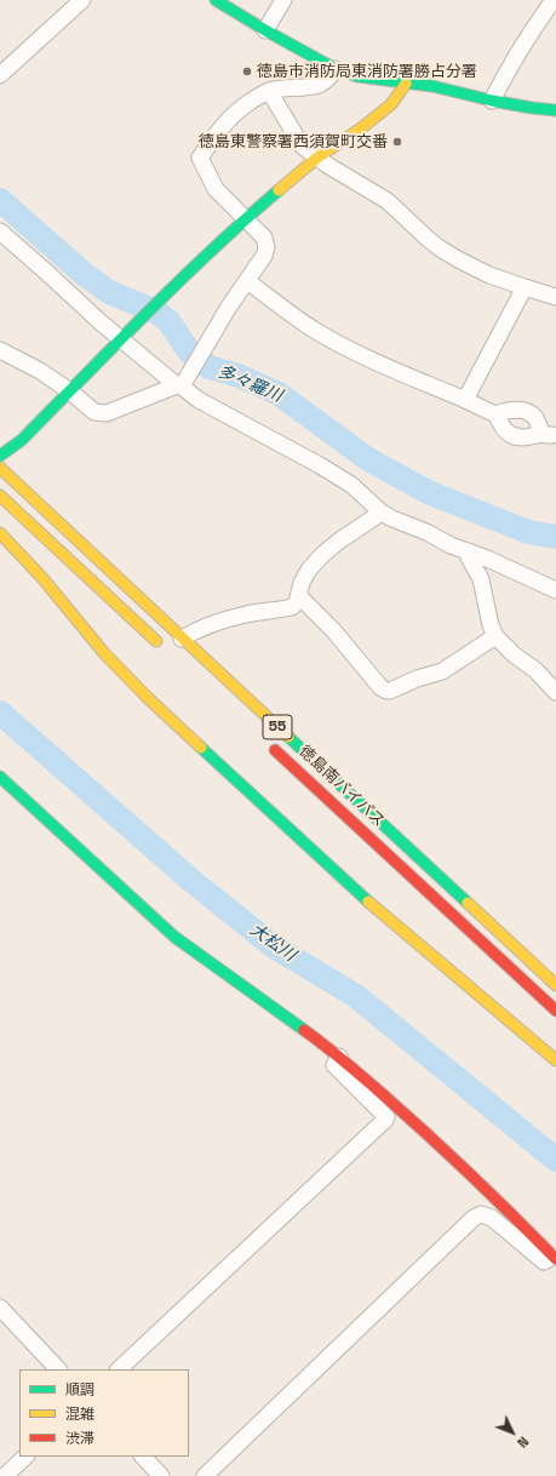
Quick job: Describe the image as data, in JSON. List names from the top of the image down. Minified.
{"streets":{"main road":["55","徳島南バイパス"]},"water":["多々羅川","大松川"],"places":["徳島市消防局東消防署勝占分署","徳島東警察署西須賀町交番"],"legend":["順調","混雑","渋滞"],"north":"bottom right"}
